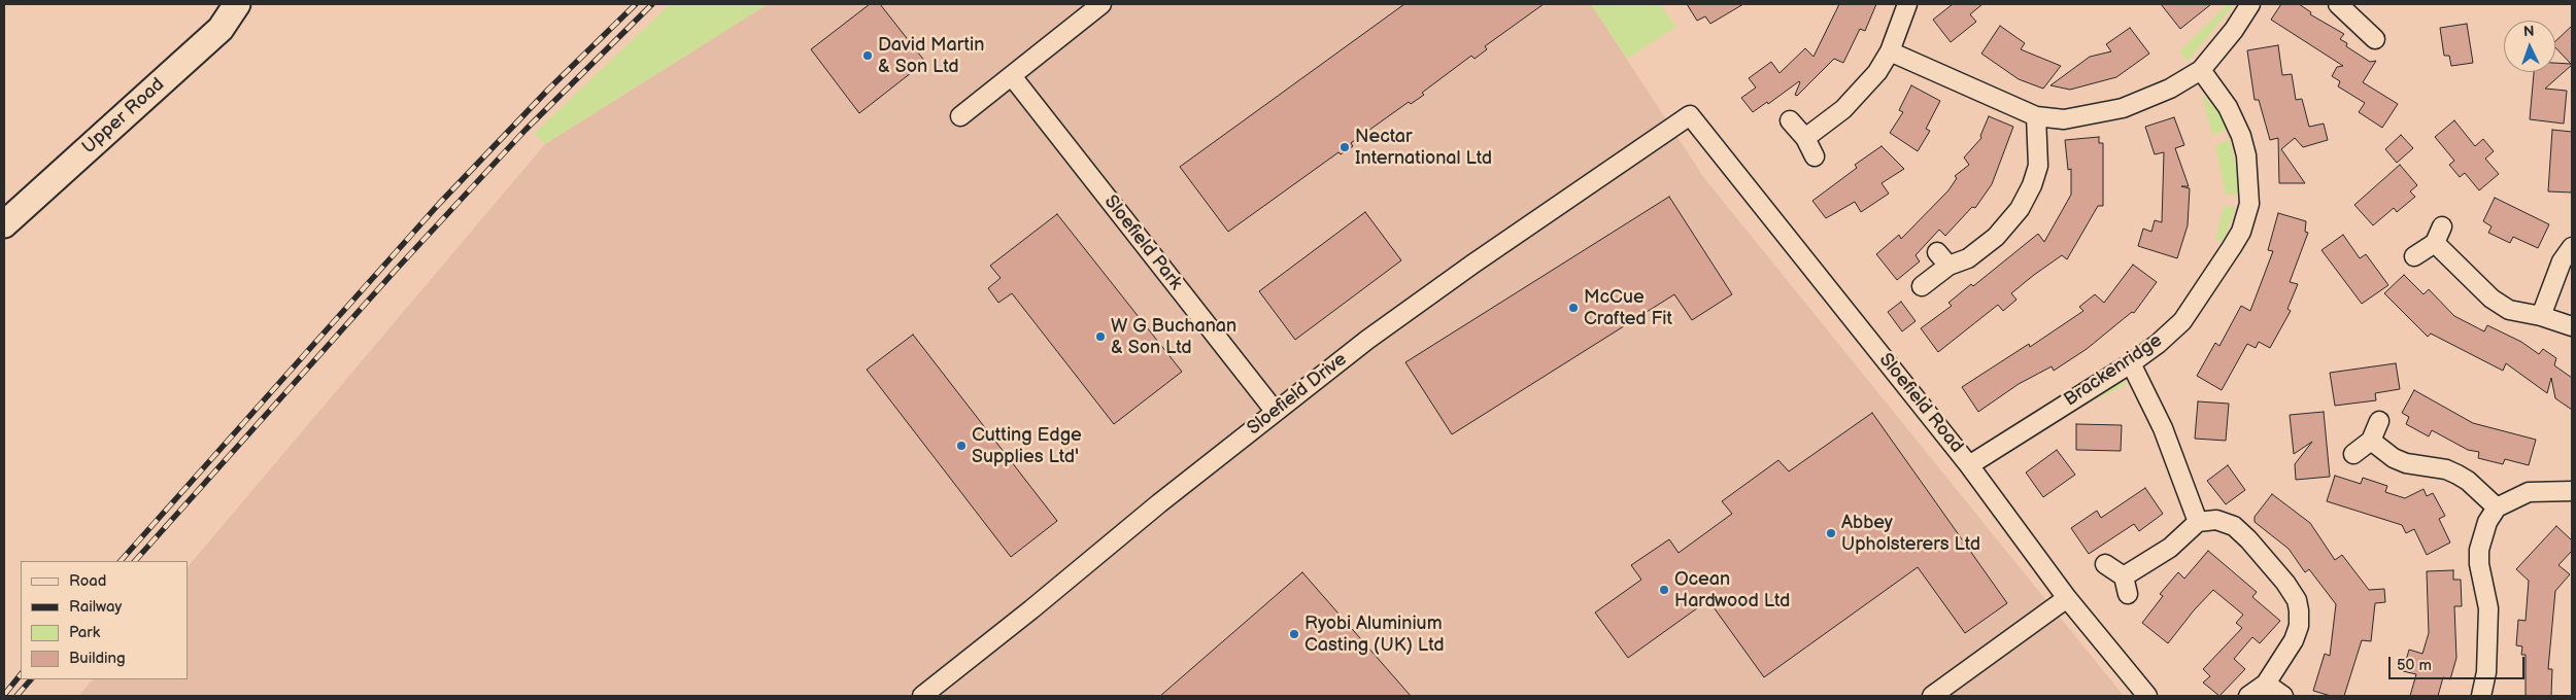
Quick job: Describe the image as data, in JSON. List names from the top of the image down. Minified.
{"streets":{"main road":["Upper Road"],"street":["Sloefield Park","Brackenridge","Sloefield Drive","Sloefield Road"]},"crossings":[["Sloefield Park","Sloefield Drive"],["Brackenridge","Sloefield Road"],["Sloefield Drive","Sloefield Road"]],"places":["David Martin & Son Ltd","Nectar International Ltd","McCue Crafted Fit","W G Buchanan & Son Ltd","Cutting Edge Supplies Ltd'","Abbey Upholsterers Ltd","Ocean Hardwood Ltd","Ryobi Aluminium Casting (UK) Ltd"],"legend":["Road","Railway","Park","Building"],"scale_bar":"50 m","north":"top"}
